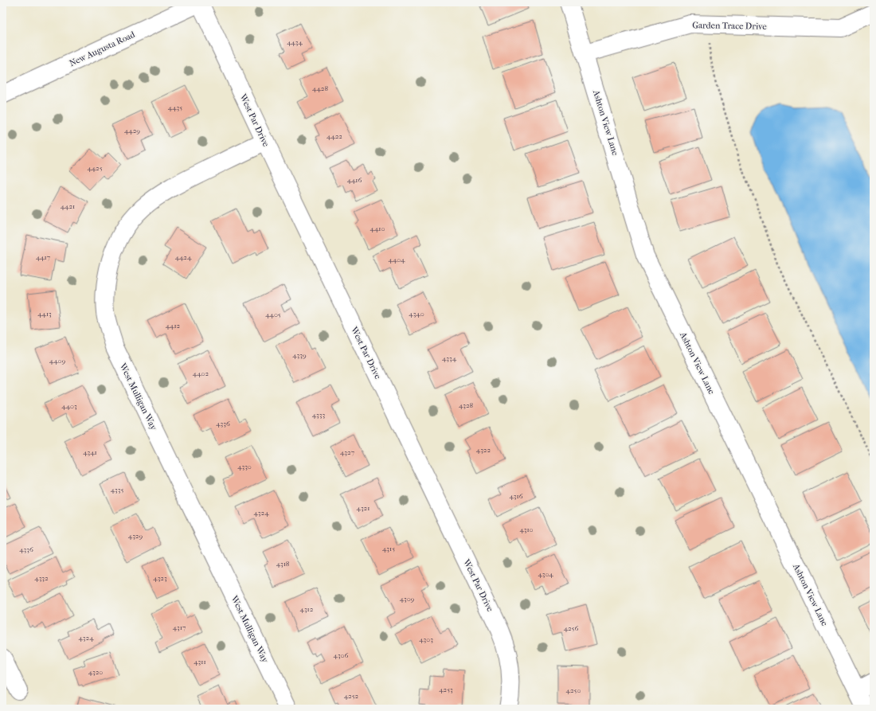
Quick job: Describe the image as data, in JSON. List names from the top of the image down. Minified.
{"streets":{"street":["Garden Trace Drive","New Augusta Road","West Par Drive","Ashton View Lane","West Mulligan Way"]},"crossings":[["Garden Trace Drive","Ashton View Lane"],["New Augusta Road","West Par Drive"],["West Par Drive","West Mulligan Way"]],"house_numbers":["4434","4428","4435","4429","4422","4425","4416","4421","4410","4417","4424","4404","4413","4340","4405","4412","4339","4334","4409","4402","4328","4403","4333","4336","4322","4341","4327","4330","4335","4316","4321","4324","4310","4329","4315","4336","4318","4304","4332","4323","4309","4312","4317","4256","4324","4303","4306","4311","4320","4253","4250","4252"]}
